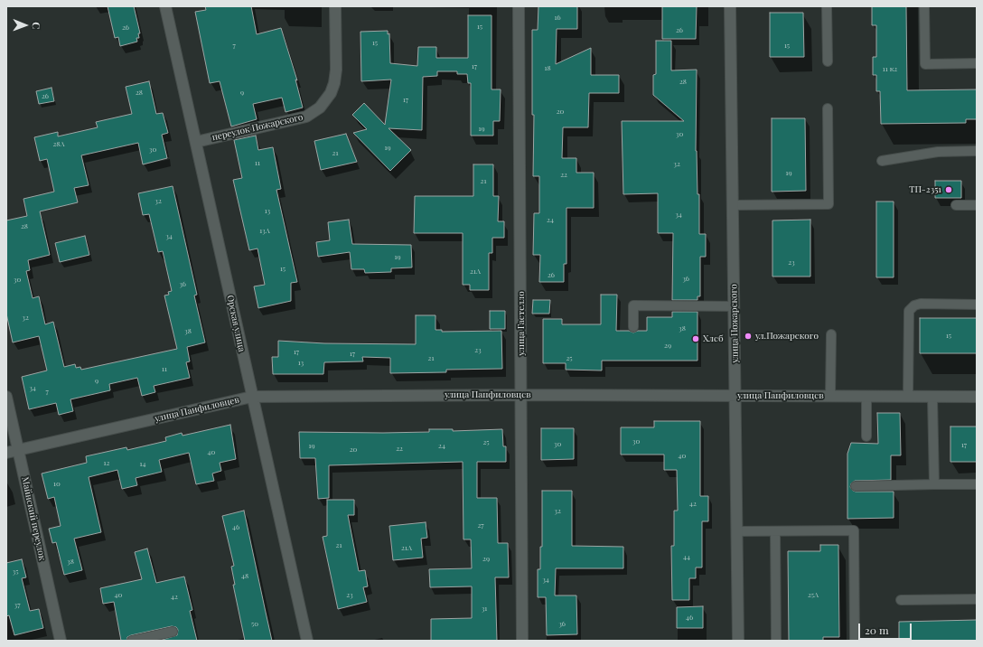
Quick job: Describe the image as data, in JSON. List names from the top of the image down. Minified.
{"streets":{"street":["переулок Пожарского","Орская улица","улица Гастелло","улица Пожарского","улица Панфиловцев","Майнский переулок"]},"crossings":[["переулок Пожарского","Орская улица"],["Орская улица","улица Панфиловцев"],["улица Гастелло","улица Панфиловцев"],["улица Пожарского","улица Панфиловцев"],["улица Панфиловцев","Майнский переулок"]],"places":["ТП-2351","ул.Пожарского","Хлеб"],"house_numbers":["16","15","26","26","15","7","15","17","18","11 к2","28","28","9","26","17","20","19","30","28А","19","30","21","11","32","19","22","21","32","13","34","24","28","13А","34","19","23","15","21А","26","36","30","36","32","38","38","15","29","23","17","17","21","25","13","11","9","34","7","30","25","30","17","19","24","22","20","40","40","12","14","10","42","32","27","46","21","21А","44","29","38","35","48","34","40","23","25А","42","37","31","46","50","36"],"scale_bar":"20 m","north":"right"}
